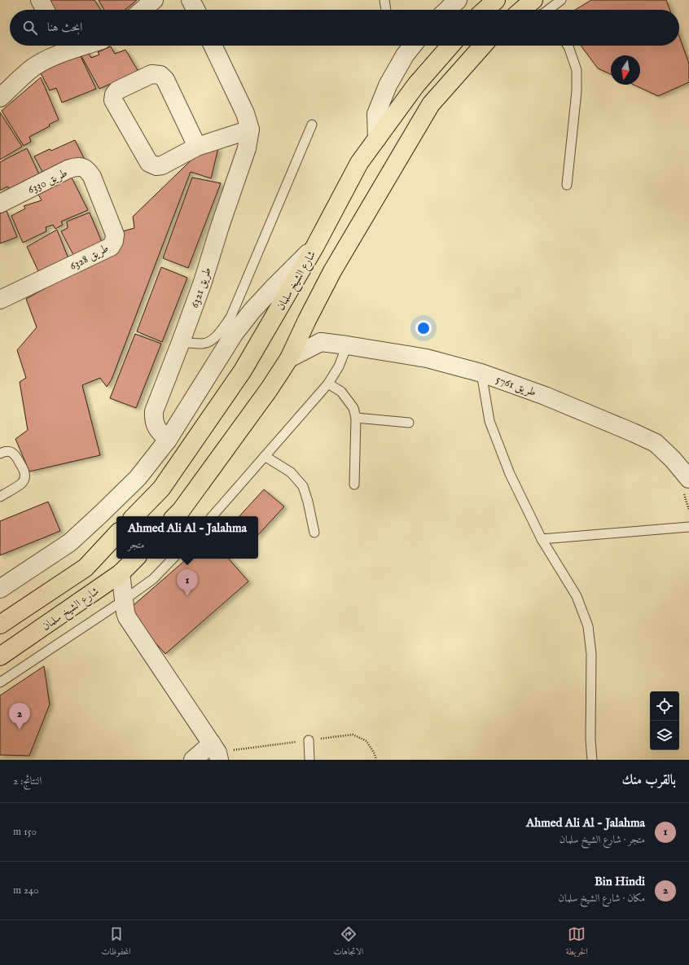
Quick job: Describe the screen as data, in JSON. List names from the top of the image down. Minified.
{"streets":{"main road":["شارع الشيخ سلمان"],"street":["طريق 6330","طريق 6328","طريق 6321","طريق 5761"]},"crossings":[["طريق 6330","طريق 6328"]],"north":"bottom","page":{"search":"ابحث هنا","popup":["Ahmed Ali Al - Jalahma","متجر"],"pins":["1","2"],"heading":["بالقرب منك","النتائج: 2"],"list":[{"mark":"1","name":"Ahmed Ali Al - Jalahma","note":"متجر · شارع الشيخ سلمان","value":"150 m"},{"mark":"2","name":"Bin Hindi","note":"مكان · شارع الشيخ سلمان","value":"240 m"}],"nav":["الخريطة","الاتجاهات","المحفوظات"]}}
